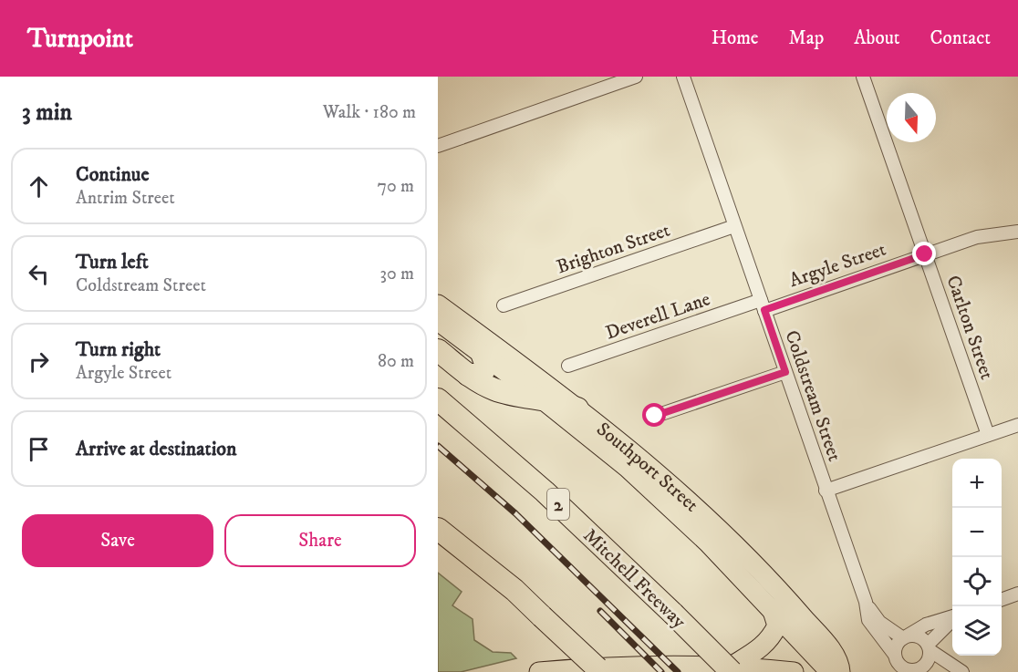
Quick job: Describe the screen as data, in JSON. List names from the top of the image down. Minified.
{"streets":{"highway":["2","Mitchell Freeway"],"main road":["Southport Street"],"street":["Brighton Street","Argyle Street","Deverell Lane","Carlton Street","Coldstream Street"]},"crossings":[["Brighton Street","Coldstream Street"],["Argyle Street","Deverell Lane"],["Argyle Street","Carlton Street"],["Argyle Street","Coldstream Street"],["Deverell Lane","Coldstream Street"]],"north":"bottom","page":{"header":"Turnpoint","nav":["Home","Map","About","Contact"],"heading":["3 min","Walk · 180 m"],"list":[["Continue","Antrim Street","70 m"],["Turn left","Coldstream Street","30 m"],["Turn right","Argyle Street","80 m"],"Arrive at destination"],"map_buttons":["+","−"],"buttons":["Save","Share"]}}
